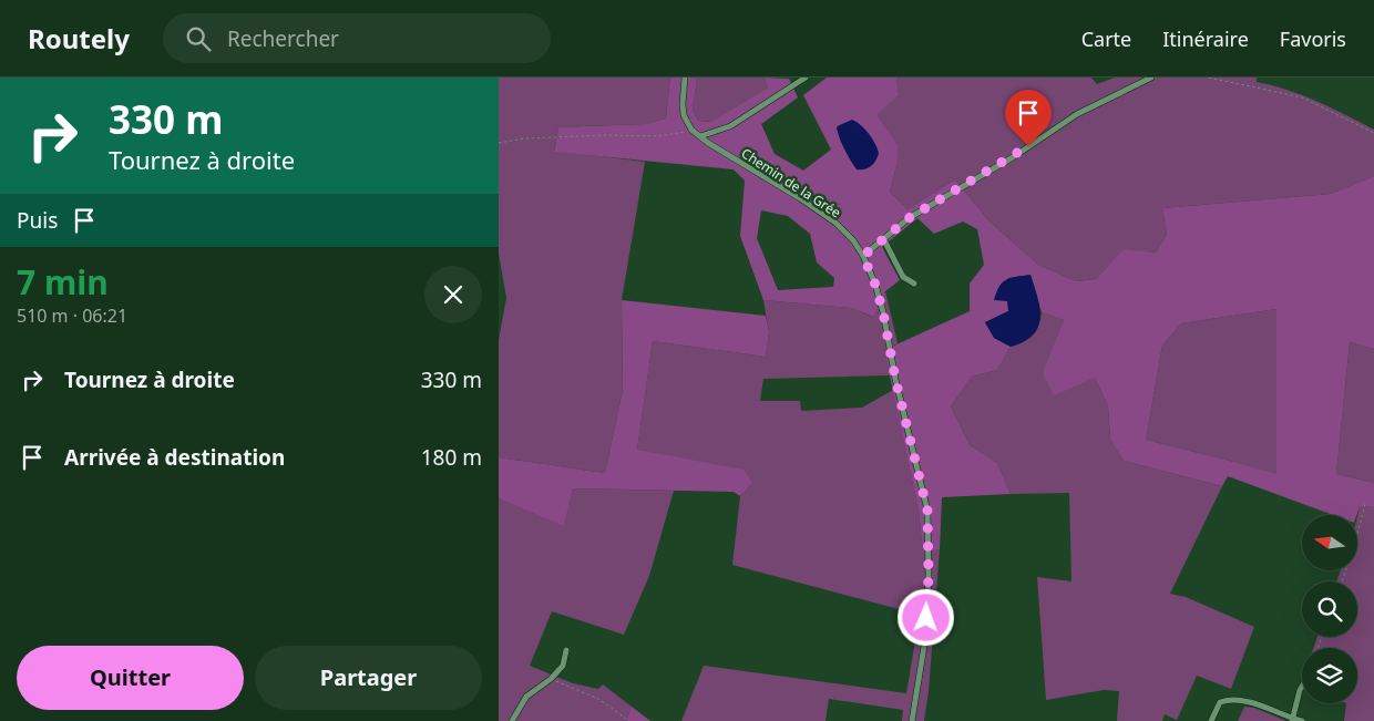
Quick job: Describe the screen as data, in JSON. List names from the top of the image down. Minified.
{"streets":{"street":["Chemin de la Grée"]},"north":"left","page":{"header":"Routely","search":"Rechercher","nav":["Carte","Itinéraire","Favoris"],"turn":["330 m","Tournez à droite"],"then":"Puis","heading":["7 min","510 m · 06:21"],"list":[{"name":"Tournez à droite","value":"330 m"},{"name":"Arrivée à destination","value":"180 m"}],"buttons":["Quitter","Partager"]}}
